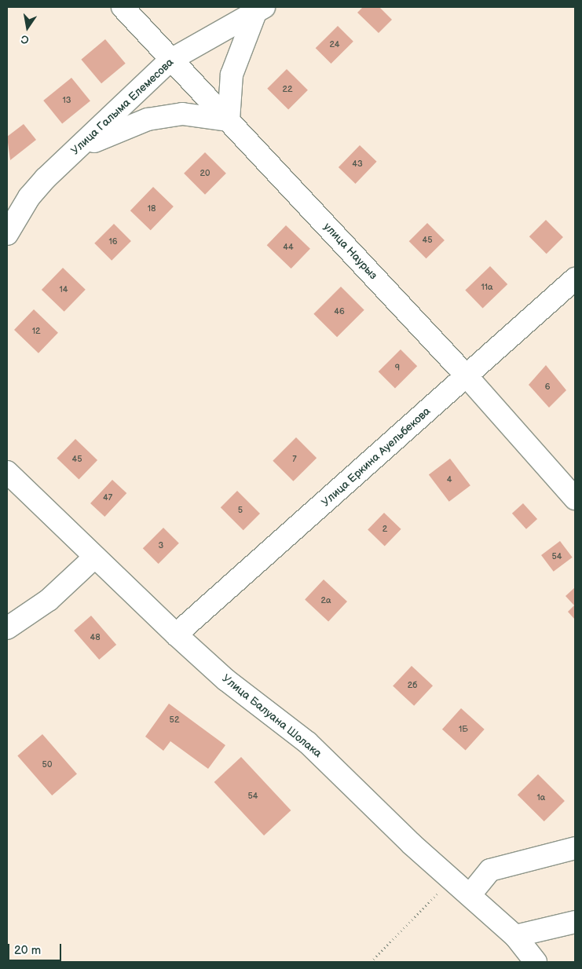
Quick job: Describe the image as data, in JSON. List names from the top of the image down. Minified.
{"streets":{"street":["Улица Галыма Елемесова","улица Наурыз","Улица Еркина Ауельбекова","Улица Балуана Шолака"]},"crossings":[["Улица Галыма Елемесова","улица Наурыз"],["улица Наурыз","Улица Еркина Ауельбекова"],["Улица Еркина Ауельбекова","Улица Балуана Шолака"]],"house_numbers":["24","22","13","43","20","18","45","16","44","11а","14","46","12","9","6","45","7","4","47","5","2","3","54","2а","48","2б","52","1Б","50","54","1а"],"scale_bar":"20 m","north":"bottom"}
